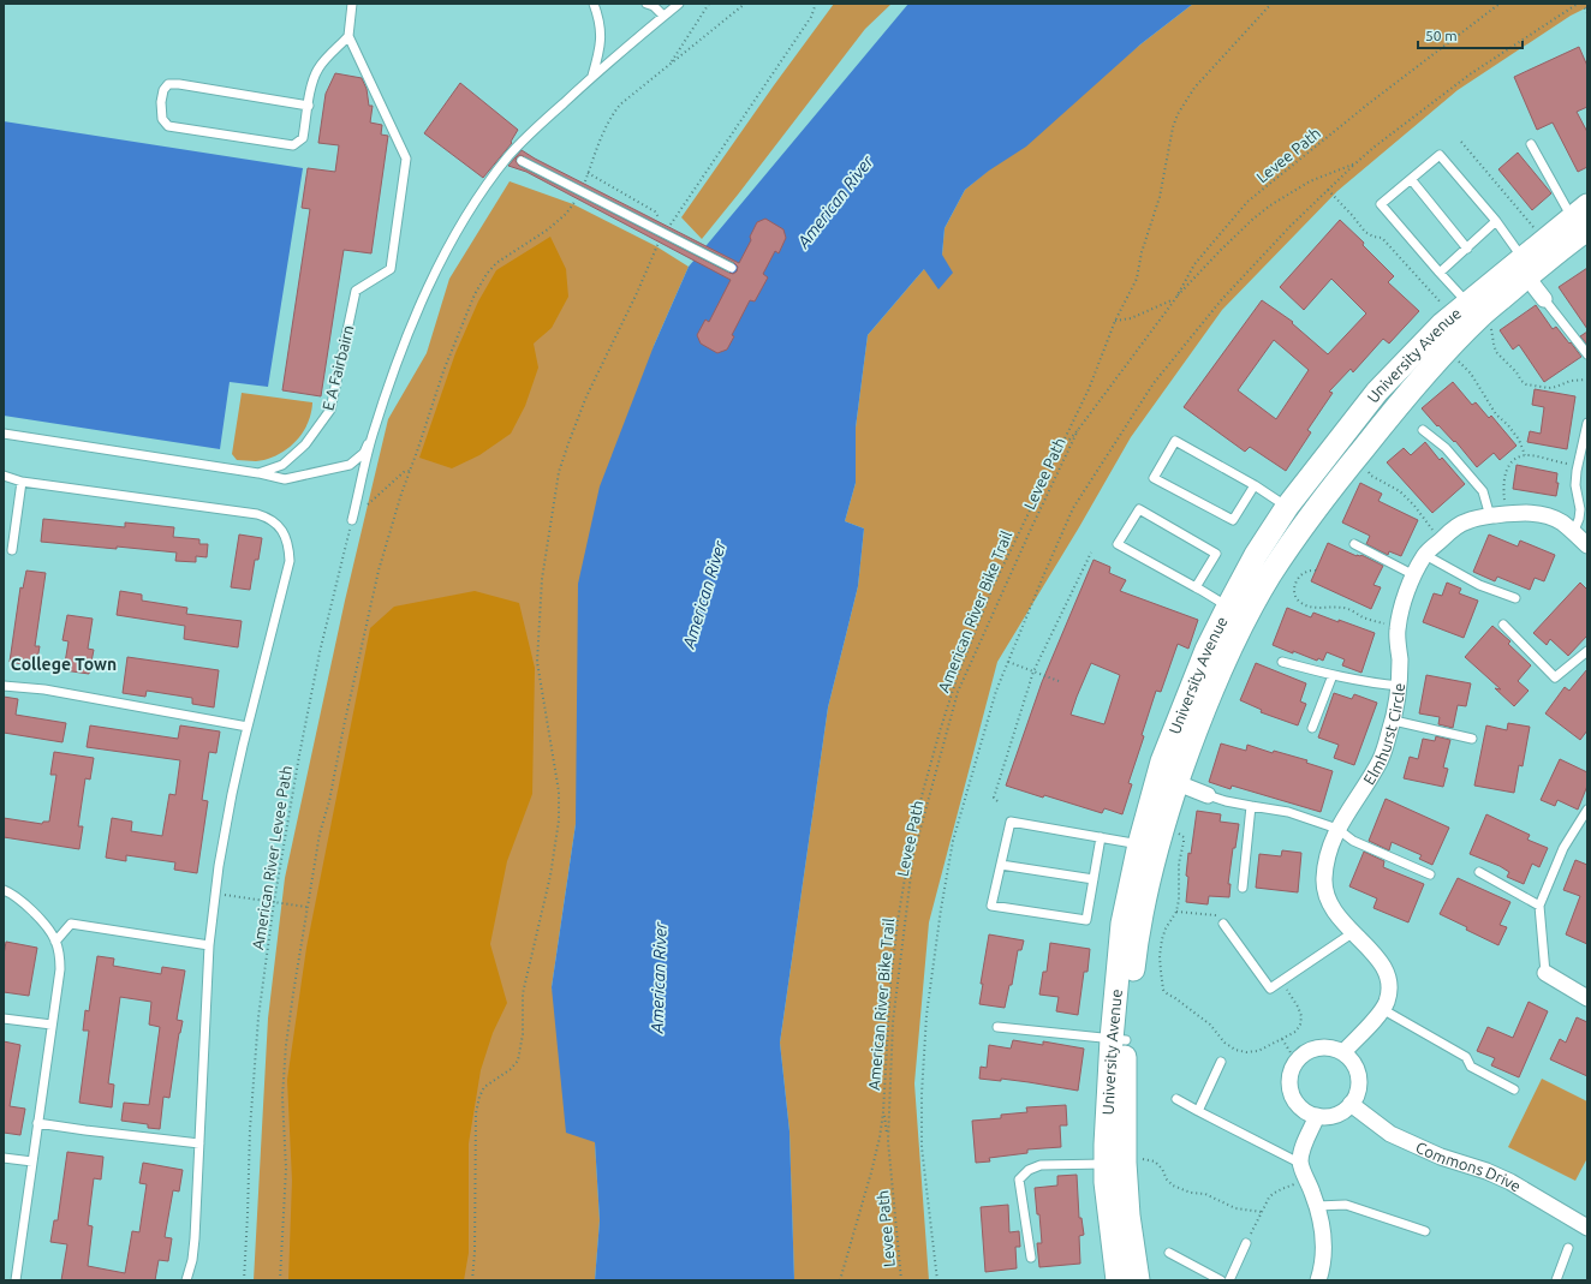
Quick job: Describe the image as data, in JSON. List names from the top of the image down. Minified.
{"streets":{"street":["University Avenue","Elmhurst Circle","Commons Drive"],"lane":["E A Fairbairn"],"path":["Levee Path","American River Bike Trail","American River Levee Path"]},"crossings":[["Levee Path","American River Bike Trail"],["Elmhurst Circle","Commons Drive"]],"districts":["College Town"],"water":["American River"],"scale_bar":"50 m"}
